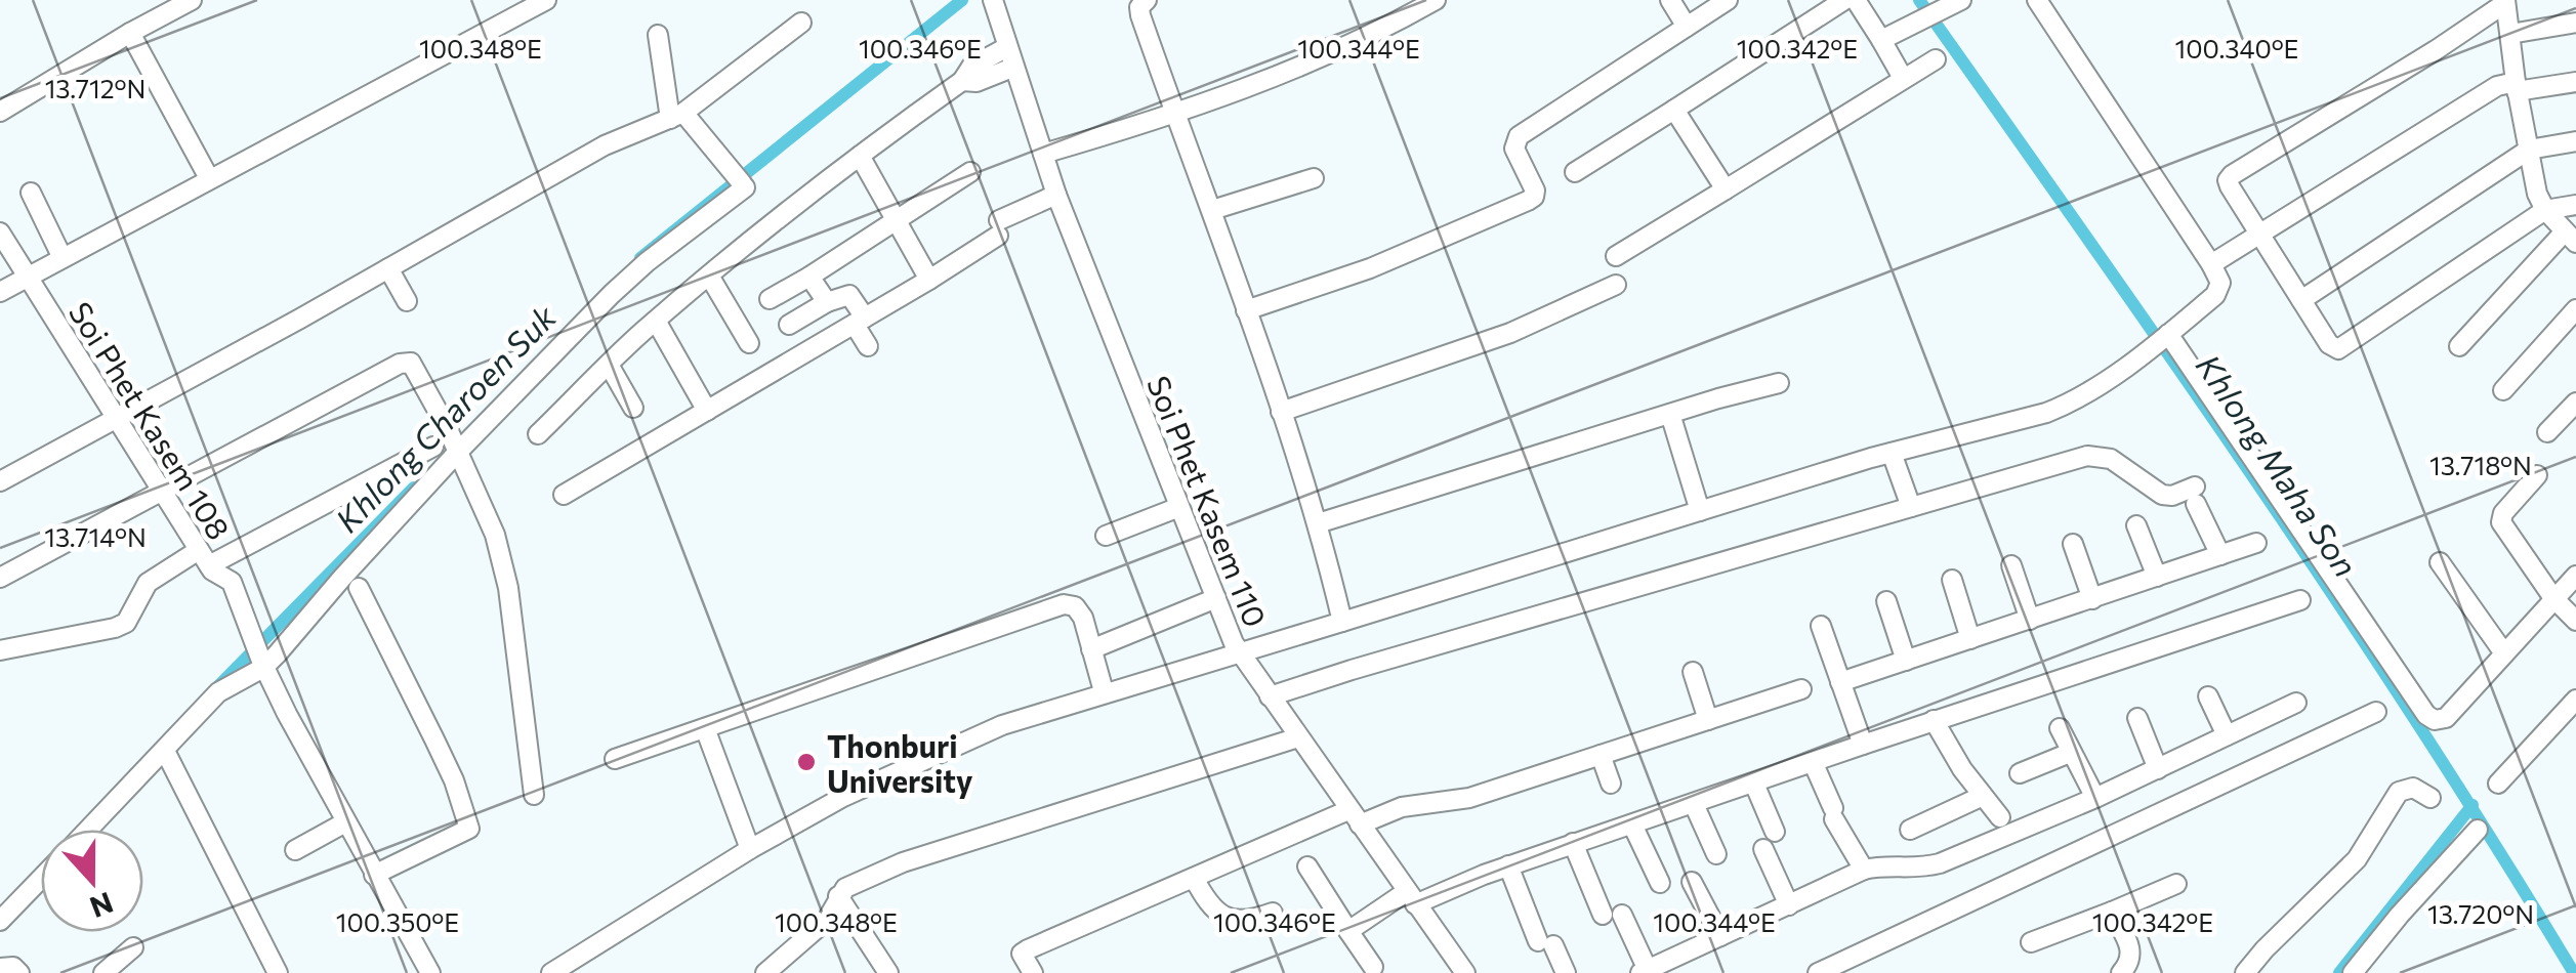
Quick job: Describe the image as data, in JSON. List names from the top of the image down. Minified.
{"streets":{"street":["Soi Phet Kasem 108","Soi Phet Kasem 110"]},"water":["Khlong Charoen Suk","Khlong Maha Son"],"places":["Thonburi University"],"north":"bottom","coordinates":["100.348°E","100.346°E","100.344°E","100.342°E","100.340°E","13.712°N","13.718°N","13.714°N","13.720°N","100.350°E"]}
